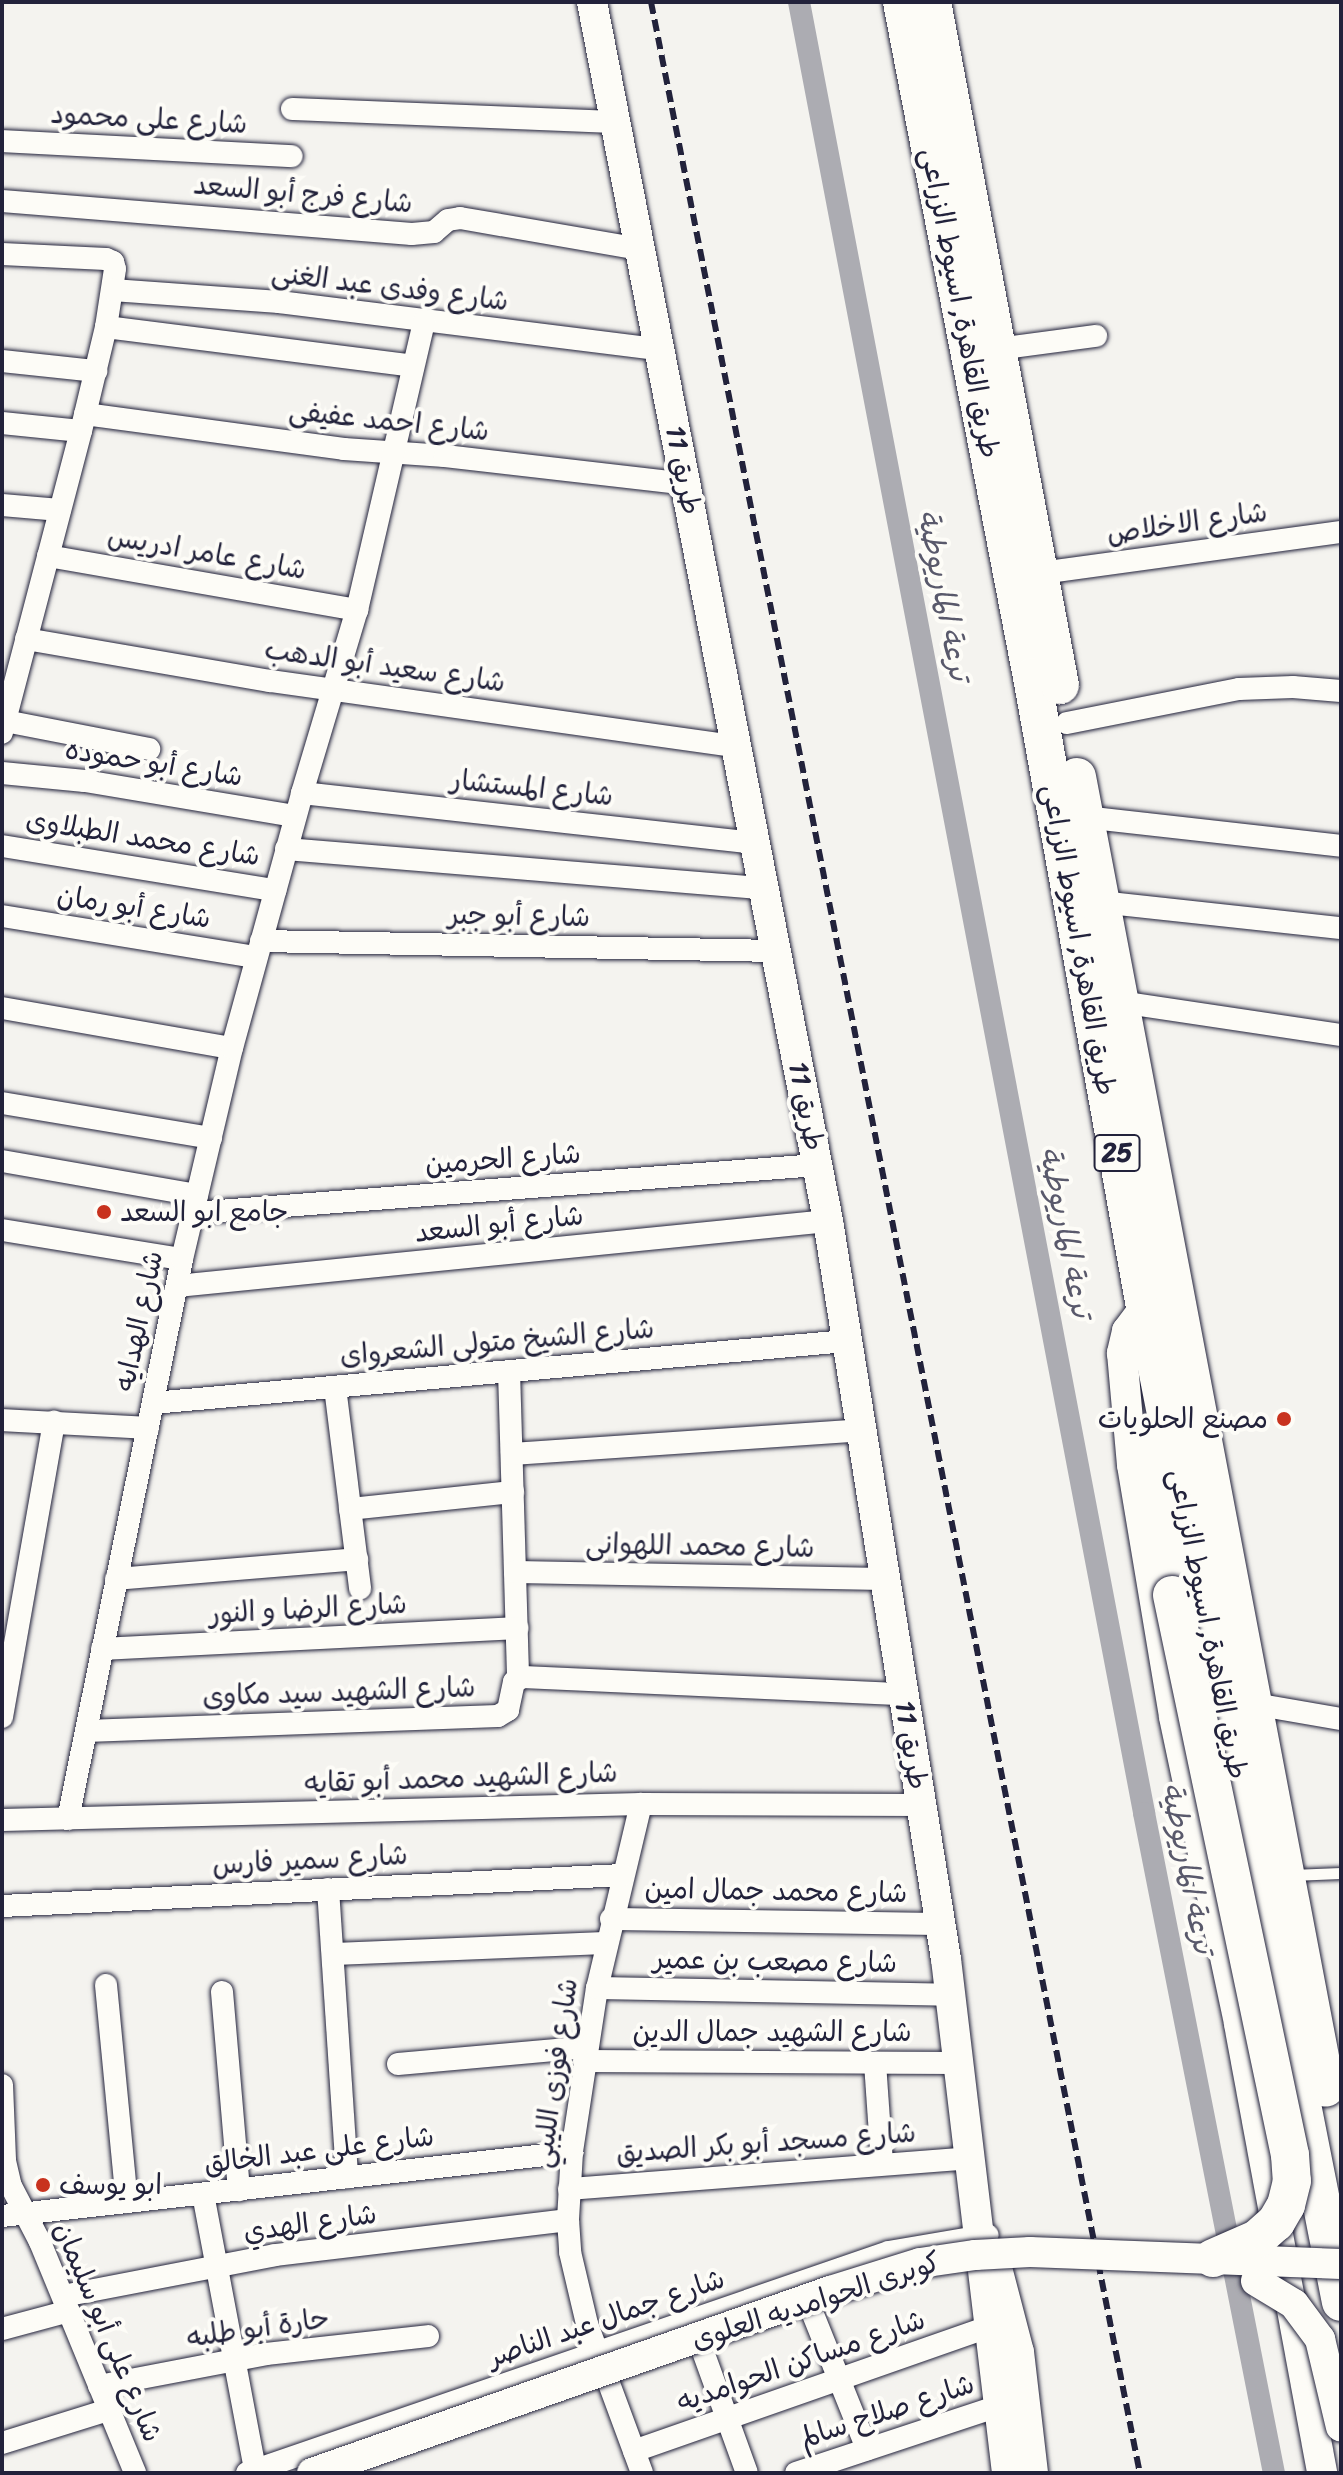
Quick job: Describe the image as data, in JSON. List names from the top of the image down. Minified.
{"streets":{"highway":["طريق القاهرة, اسيوط الزراعى","25"],"street":["شارع على محمود","شارع فرج أبو السعد","شارع وفدى عبد الغنى","شارع احمد عفيفى","طريق 11","شارع الاخلاص","شارع عامر ادريس","شارع سعيد أبو الدهب","شارع أبو حموده","شارع المستشار","شارع محمد الطبلاوى","شارع أبو رمان","شارع أبو جبر","شارع الحرمين","شارع أبو السعد","شارع الهدايه","شارع الشيخ متولى الشعرواى","شارع محمد اللهوانى","شارع الرضا و النور","شارع الشهيد سيد مكاوى","شارع الشهيد محمد أبو تقايه","شارع سمير فارس","شارع محمد جمال امين","شارع مصعب بن عمير","شارع الشهيد جمال الدين","شارع فوزى الليبي","شارع مسجد أبو بكر الصديق","شارع على عبد الخالق","شارع الهدي","كوبرى الحوامديه العلوى","شارع جمال عبد الناصر","حارة أبو طلبه","شارع على أبو سليمان","شارع مساكن الحوامديه","شارع صلاح سالم"]},"crossings":[["شارع فرج أبو السعد","طريق 11"],["شارع وفدى عبد الغنى","طريق 11"],["شارع وفدى عبد الغنى","شارع الهدايه"],["طريق القاهرة, اسيوط الزراعى","شارع الاخلاص"],["شارع احمد عفيفى","طريق 11"],["شارع احمد عفيفى","شارع الهدايه"],["طريق 11","شارع سعيد أبو الدهب"],["طريق 11","شارع المستشار"],["طريق 11","شارع أبو جبر"],["طريق 11","شارع الحرمين"],["طريق 11","شارع أبو السعد"],["طريق 11","شارع الشيخ متولى الشعرواى"],["طريق 11","شارع محمد اللهوانى"],["طريق 11","شارع الشهيد محمد أبو تقايه"],["طريق 11","شارع محمد جمال امين"],["طريق 11","شارع مصعب بن عمير"],["طريق 11","شارع الشهيد جمال الدين"],["طريق 11","شارع مسجد أبو بكر الصديق"],["طريق 11","شارع جمال عبد الناصر"],["شارع عامر ادريس","شارع الهدايه"],["شارع سعيد أبو الدهب","شارع الهدايه"],["شارع أبو حموده","شارع الهدايه"],["شارع المستشار","شارع الهدايه"],["شارع محمد الطبلاوى","شارع الهدايه"],["شارع أبو رمان","شارع أبو جبر"],["شارع أبو رمان","شارع الهدايه"],["شارع أبو جبر","شارع الهدايه"],["شارع الحرمين","شارع الهدايه"],["شارع أبو السعد","شارع الهدايه"],["شارع الهدايه","شارع الشيخ متولى الشعرواى"],["شارع الهدايه","شارع الرضا و النور"],["شارع الهدايه","شارع الشهيد سيد مكاوى"],["شارع الهدايه","شارع الشهيد محمد أبو تقايه"],["شارع الشهيد محمد أبو تقايه","شارع فوزى الليبي"],["شارع سمير فارس","شارع فوزى الليبي"],["شارع محمد جمال امين","شارع فوزى الليبي"],["شارع مصعب بن عمير","شارع فوزى الليبي"],["شارع الشهيد جمال الدين","شارع فوزى الليبي"],["شارع فوزى الليبي","شارع مسجد أبو بكر الصديق"],["شارع فوزى الليبي","شارع على عبد الخالق"],["شارع فوزى الليبي","شارع الهدي"],["شارع فوزى الليبي","شارع جمال عبد الناصر"],["شارع فوزى الليبي","شارع مساكن الحوامديه"],["شارع على عبد الخالق","شارع على أبو سليمان"],["شارع الهدي","شارع على أبو سليمان"],["حارة أبو طلبه","شارع على أبو سليمان"]],"water":["ترعة الماريوطية"],"places":["جامع ابو السعد","مصنع الحلويات","ابو يوسف"]}
